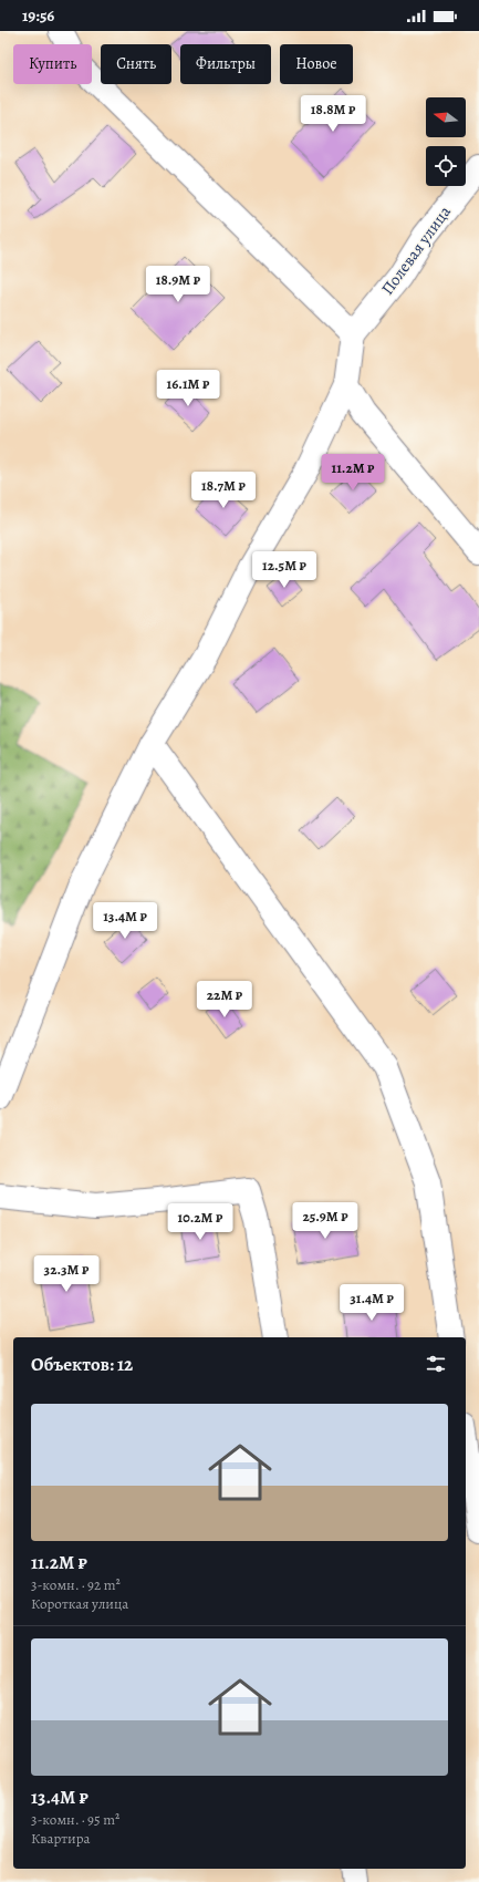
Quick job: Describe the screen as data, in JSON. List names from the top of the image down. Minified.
{"streets":{"street":["Полевая улица"]},"north":"left","page":{"status":"19:56","chip":["Купить","Снять","Фильтры","Новое"],"price":["18.8M ₽","18.9M ₽","16.1M ₽","11.2M ₽","18.7M ₽","12.5M ₽","13.4M ₽","22M ₽","25.9M ₽","10.2M ₽","32.3M ₽","31.4M ₽"],"heading":"Объектов: 12","list":[{"name":"11.2M ₽","note":"3-комн. · 92 m² · Короткая улица"},{"name":"13.4M ₽","note":"3-комн. · 95 m² · Квартира"}]}}
